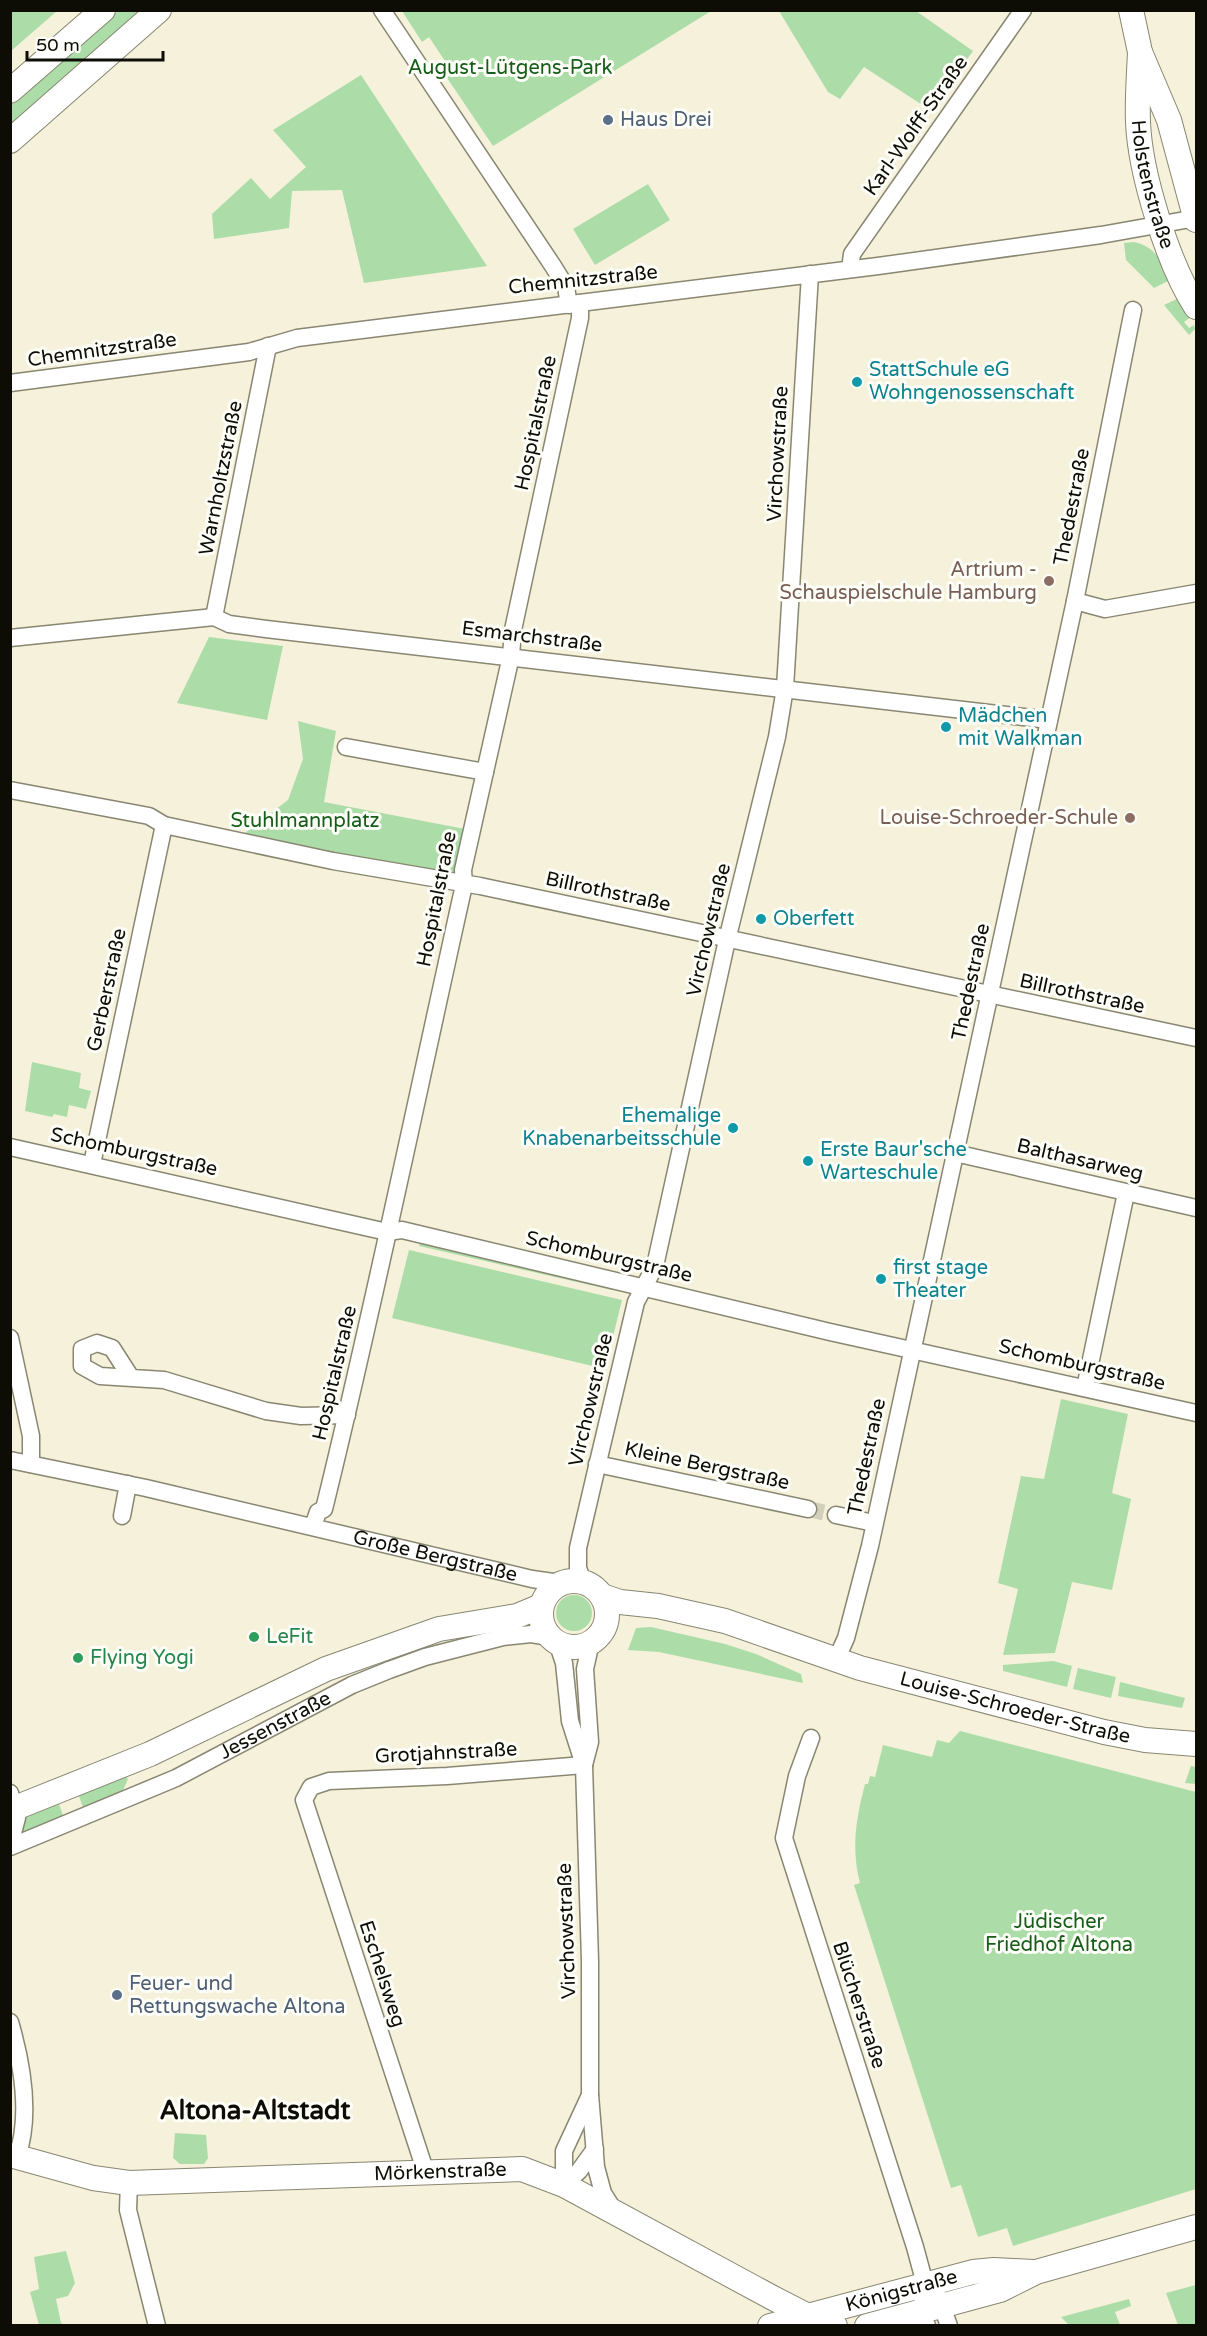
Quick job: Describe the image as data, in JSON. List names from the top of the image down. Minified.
{"streets":{"street":["Karl-Wolff-Straße","Holstenstraße","Chemnitzstraße","Hospitalstraße","Virchowstraße","Warnholtzstraße","Thedestraße","Esmarchstraße","Billrothstraße","Gerberstraße","Schomburgstraße","Balthasarweg","Kleine Bergstraße","Große Bergstraße","Louise-Schroeder-Straße","Jessenstraße","Grotjahnstraße","Eschelsweg","Blücherstraße","Mörkenstraße","Königstraße"]},"crossings":[["Karl-Wolff-Straße","Chemnitzstraße"],["Holstenstraße","Chemnitzstraße"],["Chemnitzstraße","Hospitalstraße"],["Chemnitzstraße","Virchowstraße"],["Chemnitzstraße","Warnholtzstraße"],["Hospitalstraße","Esmarchstraße"],["Hospitalstraße","Billrothstraße"],["Hospitalstraße","Schomburgstraße"],["Hospitalstraße","Große Bergstraße"],["Virchowstraße","Esmarchstraße"],["Virchowstraße","Billrothstraße"],["Virchowstraße","Schomburgstraße"],["Virchowstraße","Kleine Bergstraße"],["Virchowstraße","Große Bergstraße"],["Virchowstraße","Jessenstraße"],["Virchowstraße","Grotjahnstraße"],["Virchowstraße","Mörkenstraße"],["Warnholtzstraße","Esmarchstraße"],["Thedestraße","Esmarchstraße"],["Thedestraße","Billrothstraße"],["Thedestraße","Schomburgstraße"],["Thedestraße","Balthasarweg"],["Thedestraße","Große Bergstraße"],["Thedestraße","Louise-Schroeder-Straße"],["Billrothstraße","Gerberstraße"],["Gerberstraße","Schomburgstraße"],["Große Bergstraße","Louise-Schroeder-Straße"],["Große Bergstraße","Jessenstraße"],["Grotjahnstraße","Eschelsweg"],["Eschelsweg","Mörkenstraße"],["Blücherstraße","Königstraße"],["Mörkenstraße","Königstraße"]],"districts":["Altona-Altstadt"],"parks":["August-Lütgens-Park","Stuhlmannplatz","Jüdischer Friedhof Altona"],"places":["Haus Drei","StattSchule eG Wohngenossenschaft","Artrium - Schauspielschule Hamburg","Mädchen mit Walkman","Louise-Schroeder-Schule","Oberfett","Ehemalige Knabenarbeitsschule","Erste Baur'sche Warteschule","first stage Theater","LeFit","Flying Yogi","Feuer- und Rettungswache Altona"],"scale_bar":"50 m"}
